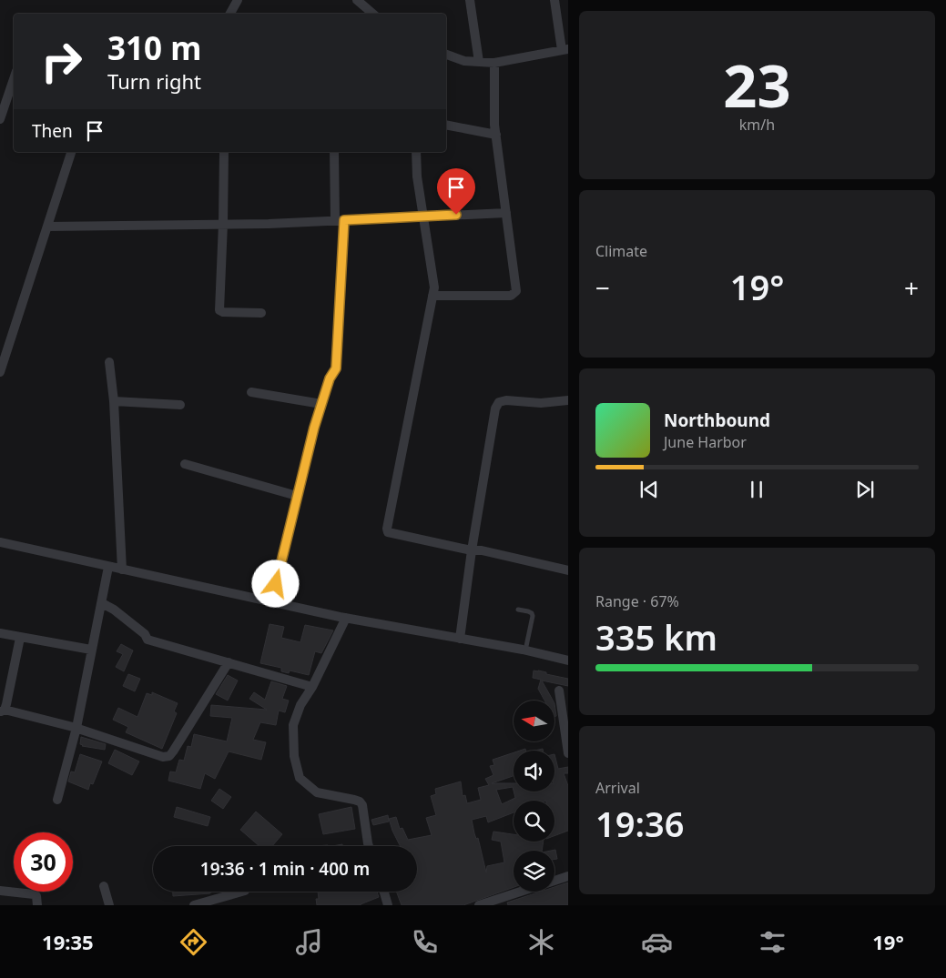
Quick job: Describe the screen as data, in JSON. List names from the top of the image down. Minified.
{"north":"left","page":{"tile":[["23","km/h"],"Climate",["Range · 67%","335 km"],["Arrival","19:36"]],"turn":["310 m","Turn right"],"then":"Then","heat":["−","19°","+"],"song":["Northbound","June Harbor"],"limit":"30","trip":"19:36 · 1 min · 400 m","tabs":["19:35","19°"]}}
